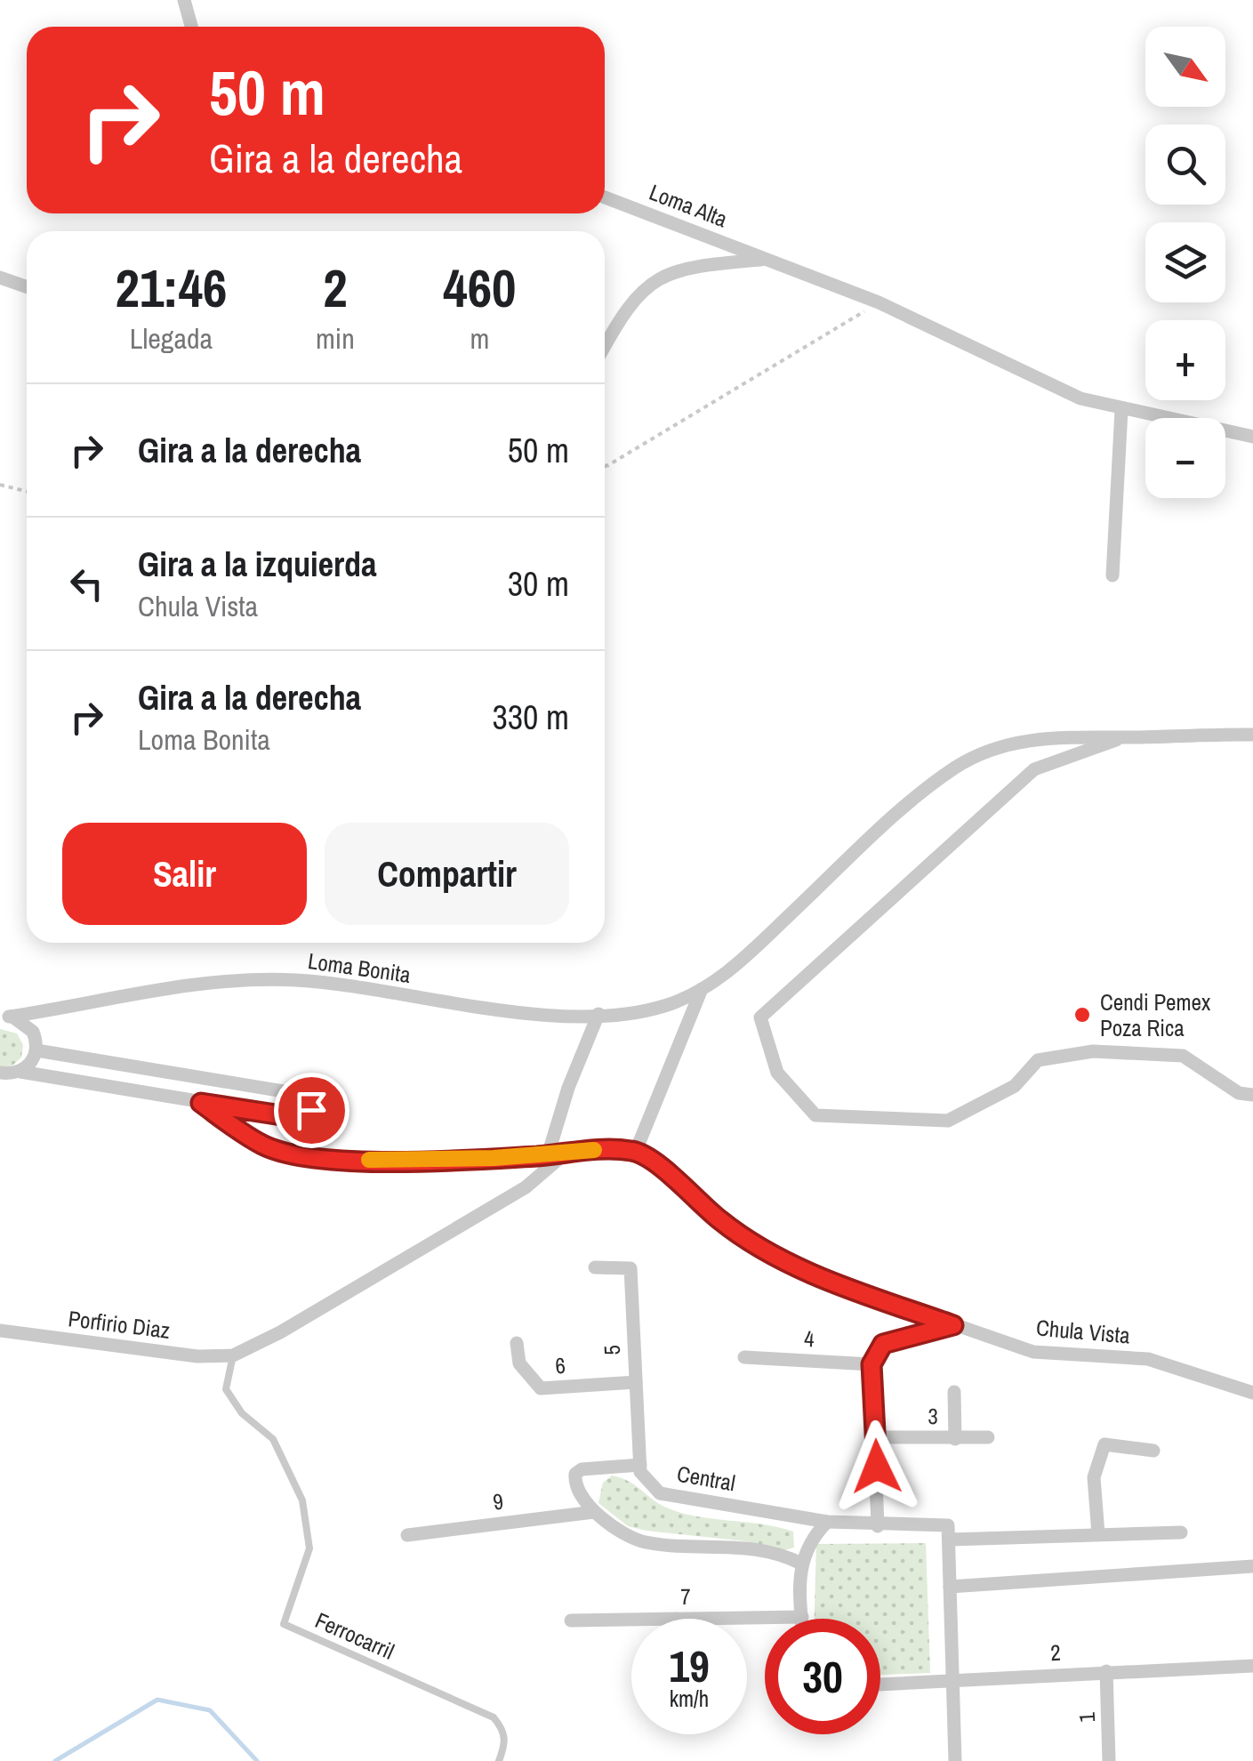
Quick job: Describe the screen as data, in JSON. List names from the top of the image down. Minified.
{"streets":{"street":["Loma Alta","Loma Bonita","Porfirio Diaz","Chula Vista","4","5","6","3","Central","9","7","2","1"],"lane":["Ferrocarril"]},"crossings":[["Porfirio Diaz","Ferrocarril"],["5","6"],["5","Central"],["2","1"]],"places":["Cendi Pemex Poza Rica"],"north":"bottom right","page":{"map_buttons":["+","−"],"turn":["50 m","Gira a la derecha"],"eta":["21:46","Llegada","2","min","460","m"],"list":[{"name":"Gira a la derecha","value":"50 m"},{"name":"Gira a la izquierda","note":"Chula Vista","value":"30 m"},{"name":"Gira a la derecha","note":"Loma Bonita","value":"330 m"}],"buttons":["Salir","Compartir"],"speed":"19 km/h","limit":"30"}}
